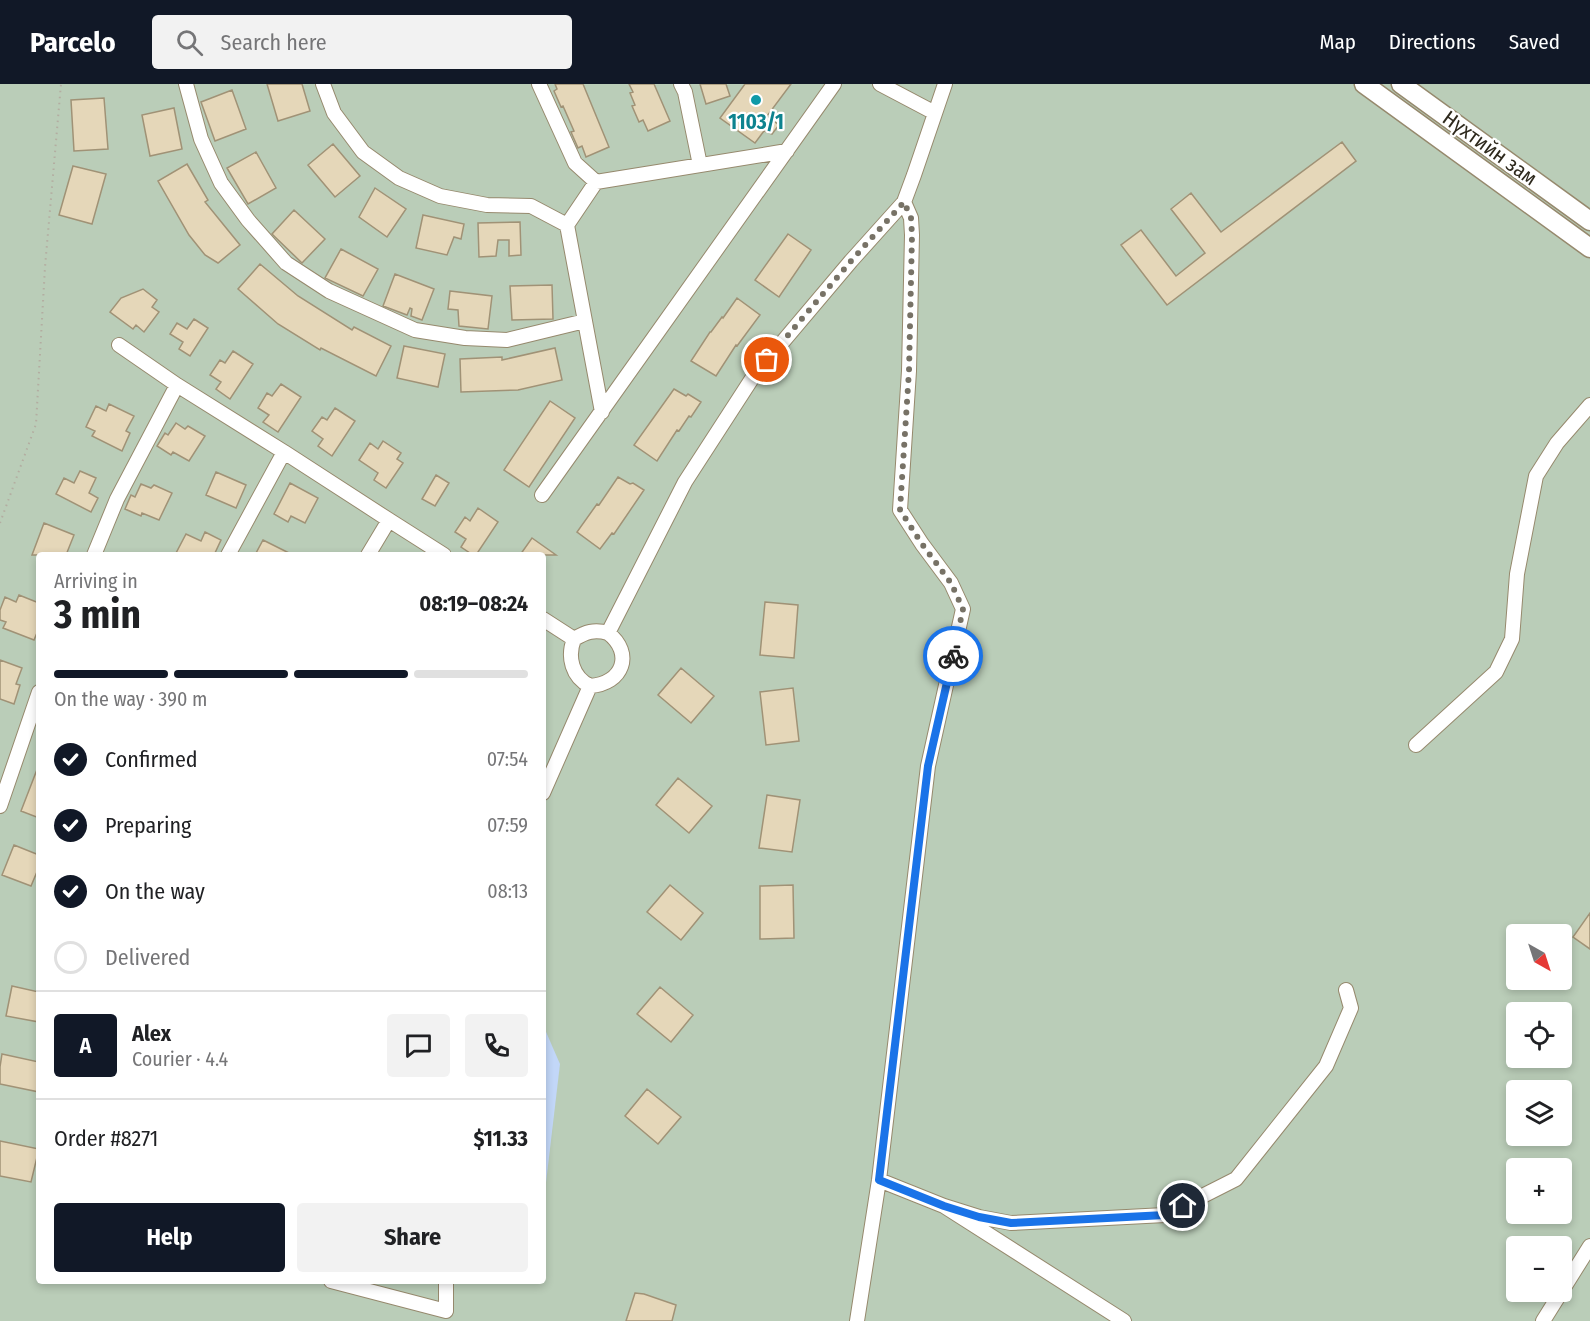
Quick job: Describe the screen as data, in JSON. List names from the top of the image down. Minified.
{"streets":{"main road":["Нүхтийн зам"]},"places":["1103/1"],"north":"bottom right","page":{"header":"Parcelo","search":"Search here","nav":["Map","Directions","Saved"],"heading":["3 min","Arriving in","08:19–08:24"],"panel":["Alex","Courier · 4.4","Order #8271","$11.33"],"bar":"On the way · 390 m","list":[["Confirmed","07:54"],["Preparing","07:59"],["On the way","08:13"],"Delivered"],"map_buttons":["+","−"],"round":"A","buttons":["Help","Share"]}}
